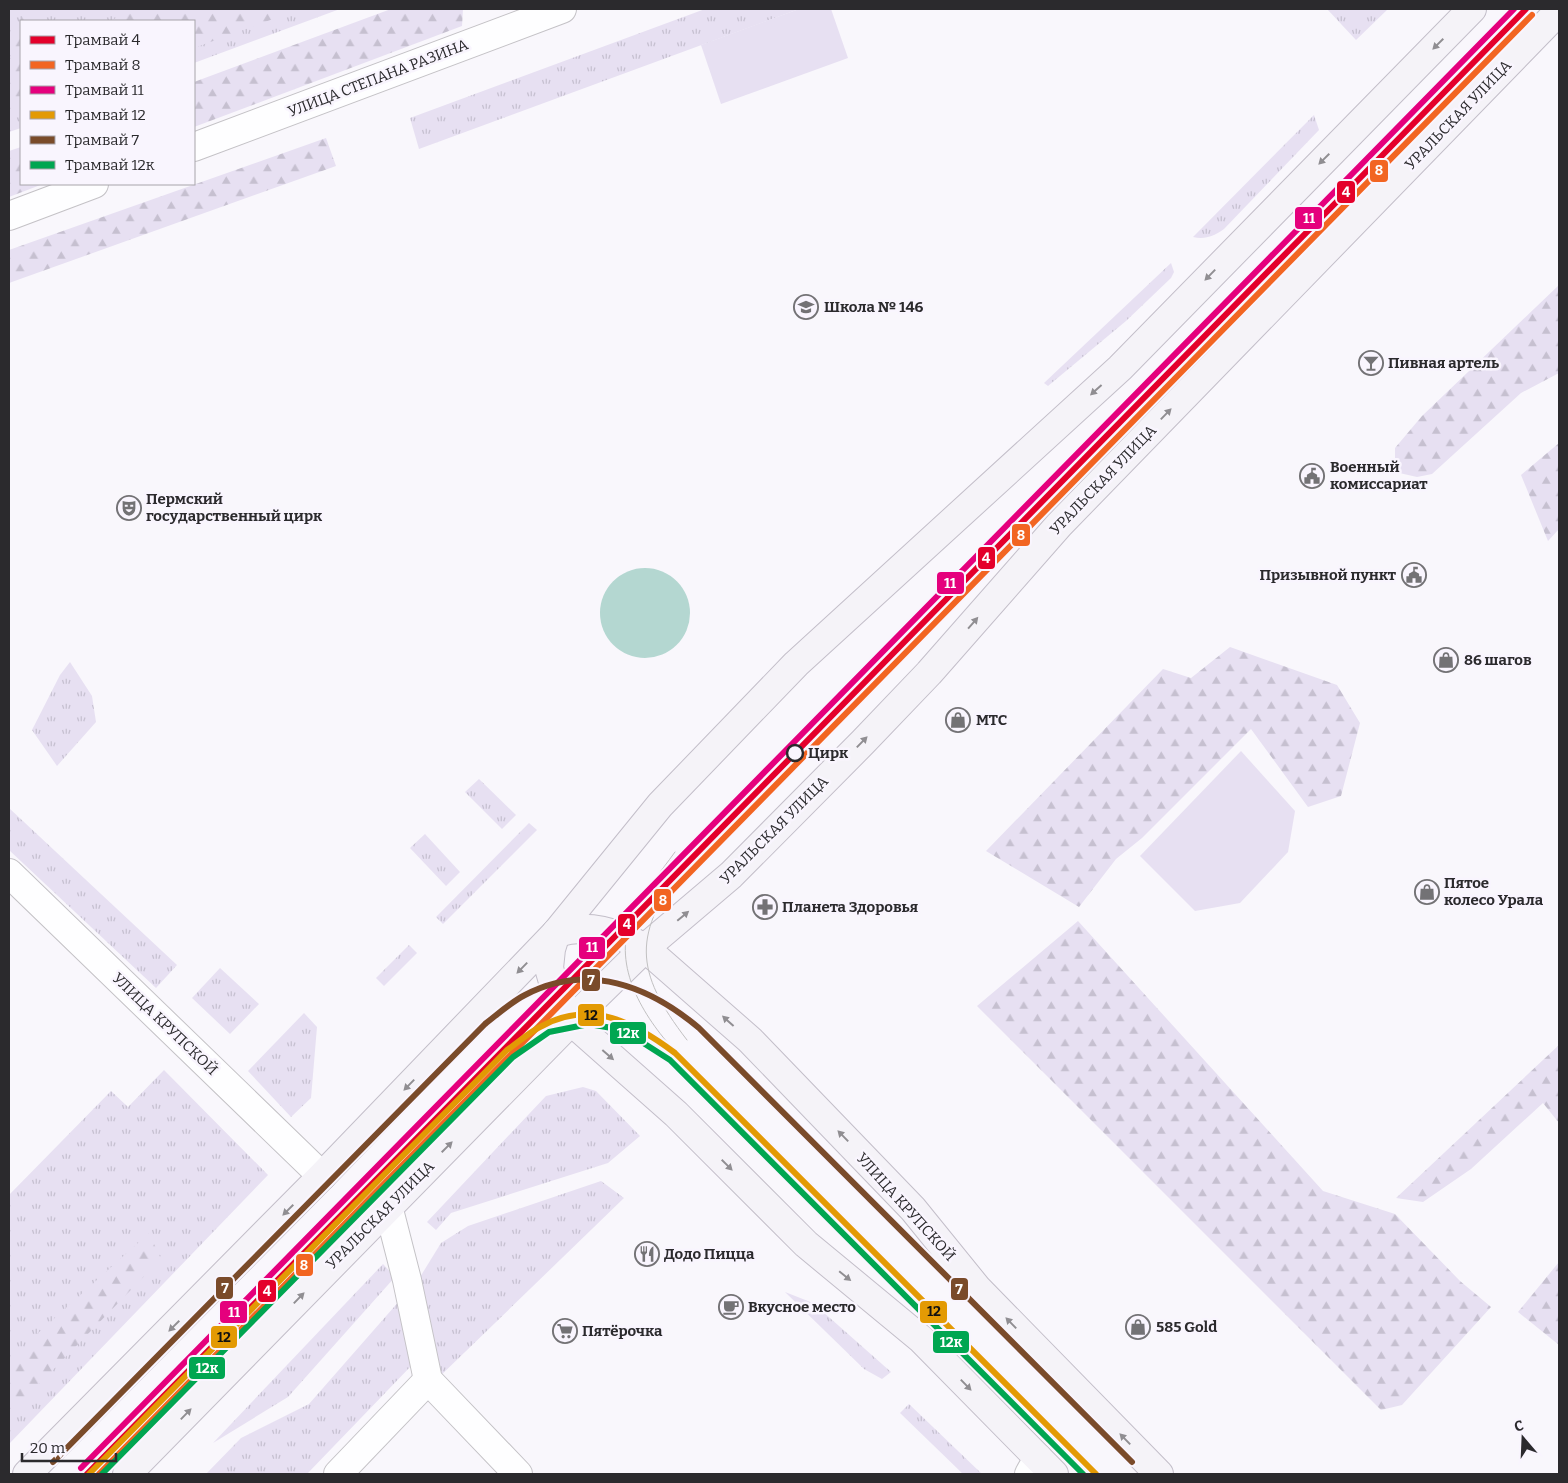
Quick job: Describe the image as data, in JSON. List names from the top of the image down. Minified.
{"streets":{"main road":["УРАЛЬСКАЯ УЛИЦА","УЛИЦА КРУПСКОЙ"],"street":["УЛИЦА СТЕПАНА РАЗИНА"]},"crossings":[["УРАЛЬСКАЯ УЛИЦА","УЛИЦА КРУПСКОЙ"]],"places":{"school or university":["Школа № 146"],"bar":["Пивная артель"],"public building":["Военный комиссариат","Призывной пункт"],"theatre":["Пермский государственный цирк"],"shop":["86 шагов","МТС","Пятое колесо Урала","585 Gold"],"other":["Цирк"],"pharmacy":["Планета Здоровья"],"restaurant":["Додо Пицца"],"cafe":["Вкусное место"],"supermarket":["Пятёрочка"]},"lines":["tram line 4","tram line 11","tram line 8","tram line 7","tram line 12","tram line 12к"],"legend":["Трамвай 4","Трамвай 8","Трамвай 11","Трамвай 12","Трамвай 7","Трамвай 12к"],"scale_bar":"20 m","north":"top"}
